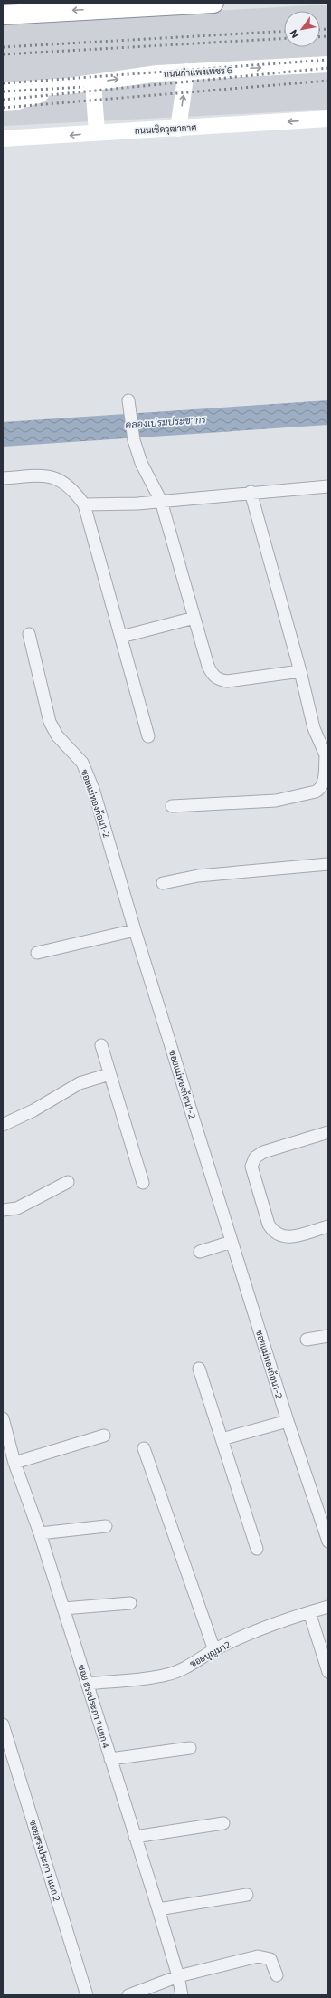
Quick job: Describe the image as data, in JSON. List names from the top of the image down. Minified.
{"streets":{"main road":["ถนนกำแพงเพชร 6","ถนนเชิดวุฒากาศ"],"street":["ซอยแม่ทองก้อน1-2","ซอยบุญมา2","ซอย สรงประภา 1 แยก 4","ซอยสรงประภา 1 แยก 2"]},"crossings":[["ซอยบุญมา2","ซอย สรงประภา 1 แยก 4"]],"one_way":["ถนนกำแพงเพชร 6","ถนนเชิดวุฒากาศ"],"water":["คลองเปรมประชากร"],"north":"bottom left"}
